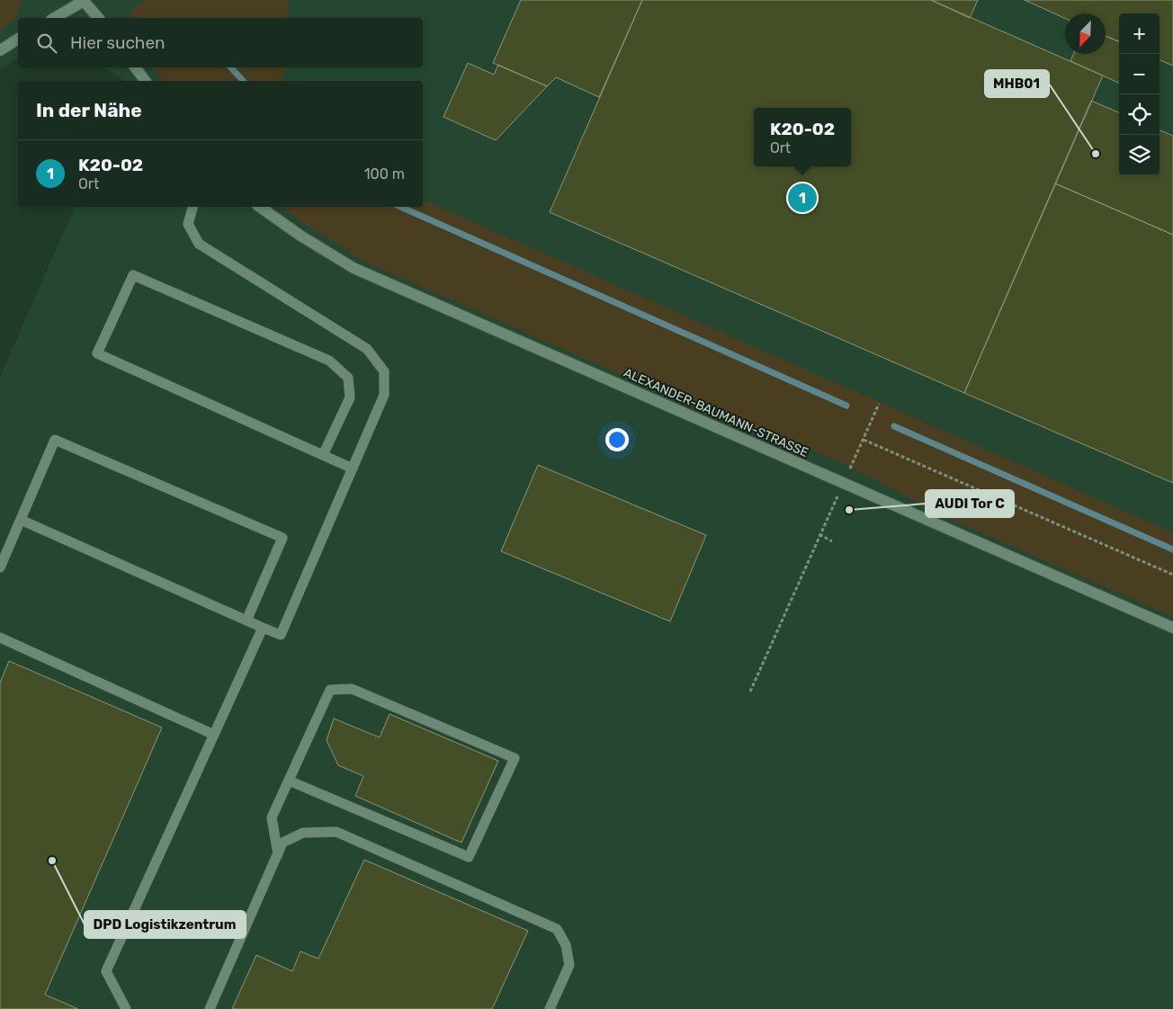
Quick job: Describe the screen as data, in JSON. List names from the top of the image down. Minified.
{"streets":{"street":["ALEXANDER-BAUMANN-STRASSE"]},"places":["MHB01","AUDI Tor C","DPD Logistikzentrum"],"north":"bottom left","page":{"map_buttons":["+","−"],"search":"Hier suchen","heading":"In der Nähe","popup":["K20-02","Ort"],"list":[{"mark":"1","name":"K20-02","note":"Ort","value":"100 m"}],"pins":"1"}}
